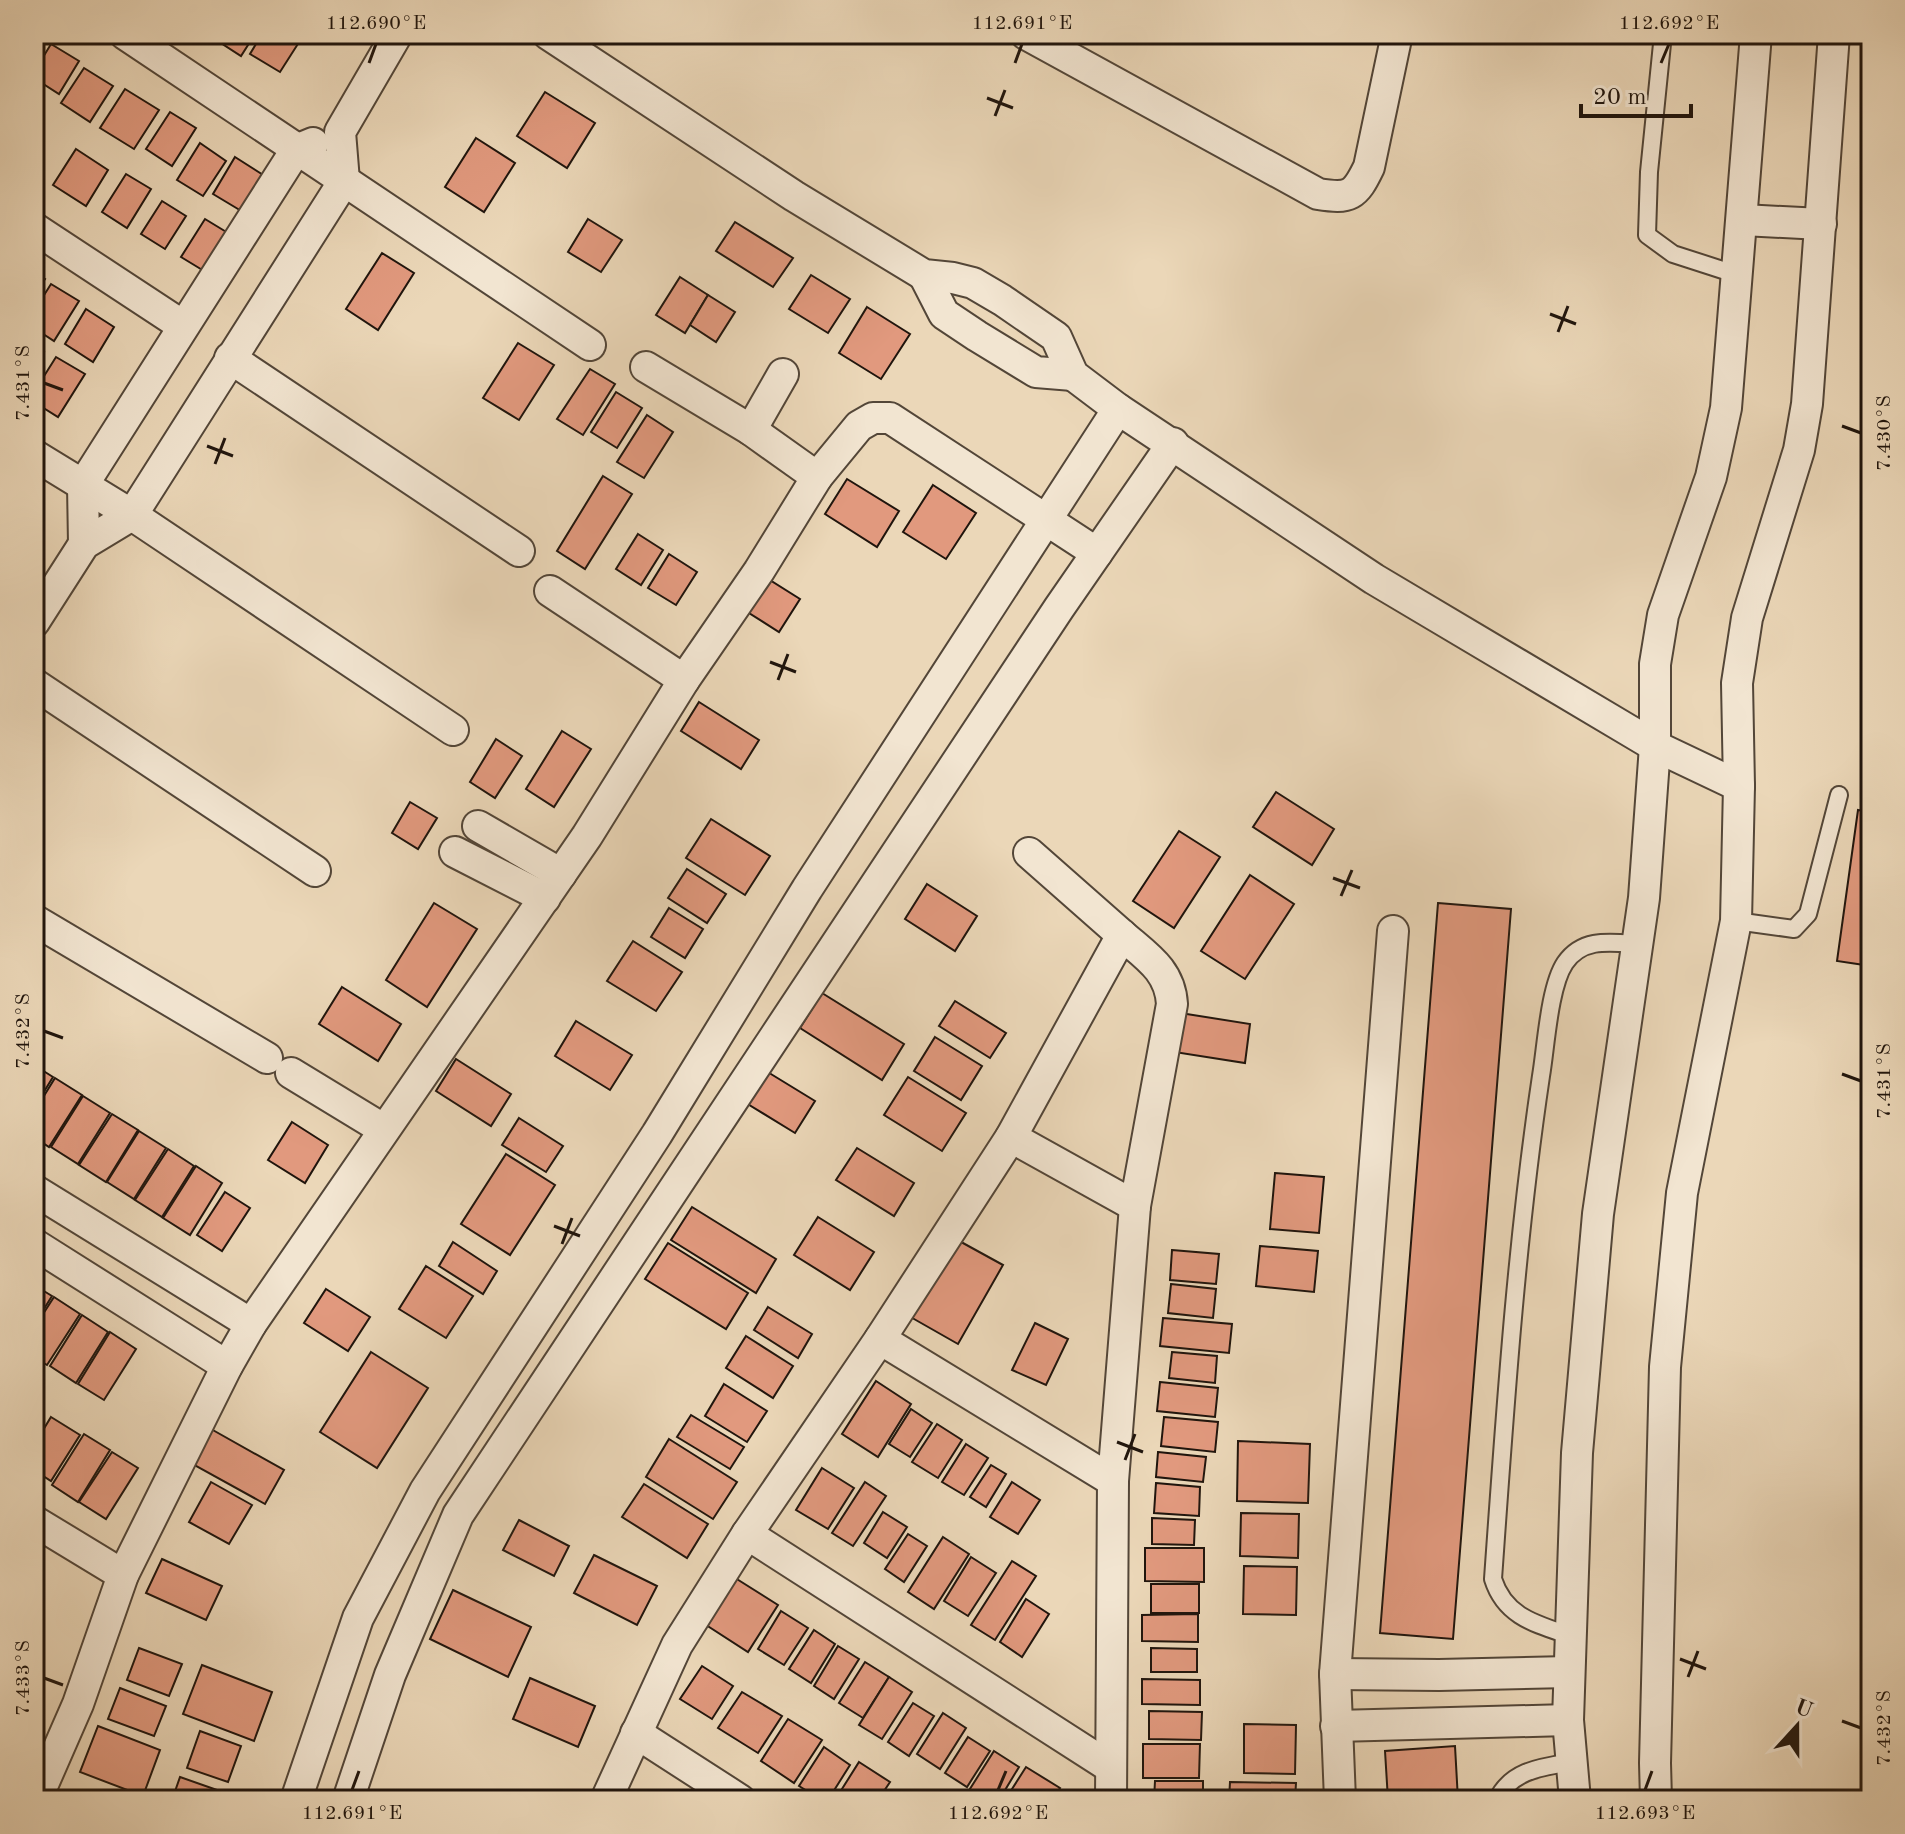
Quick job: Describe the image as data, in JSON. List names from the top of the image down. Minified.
{"scale_bar":"20 m","north":"top","coordinates":["112.690°E","112.691°E","112.692°E","7.431°S","7.430°S","7.432°S","7.433°S","112.693°E"]}
